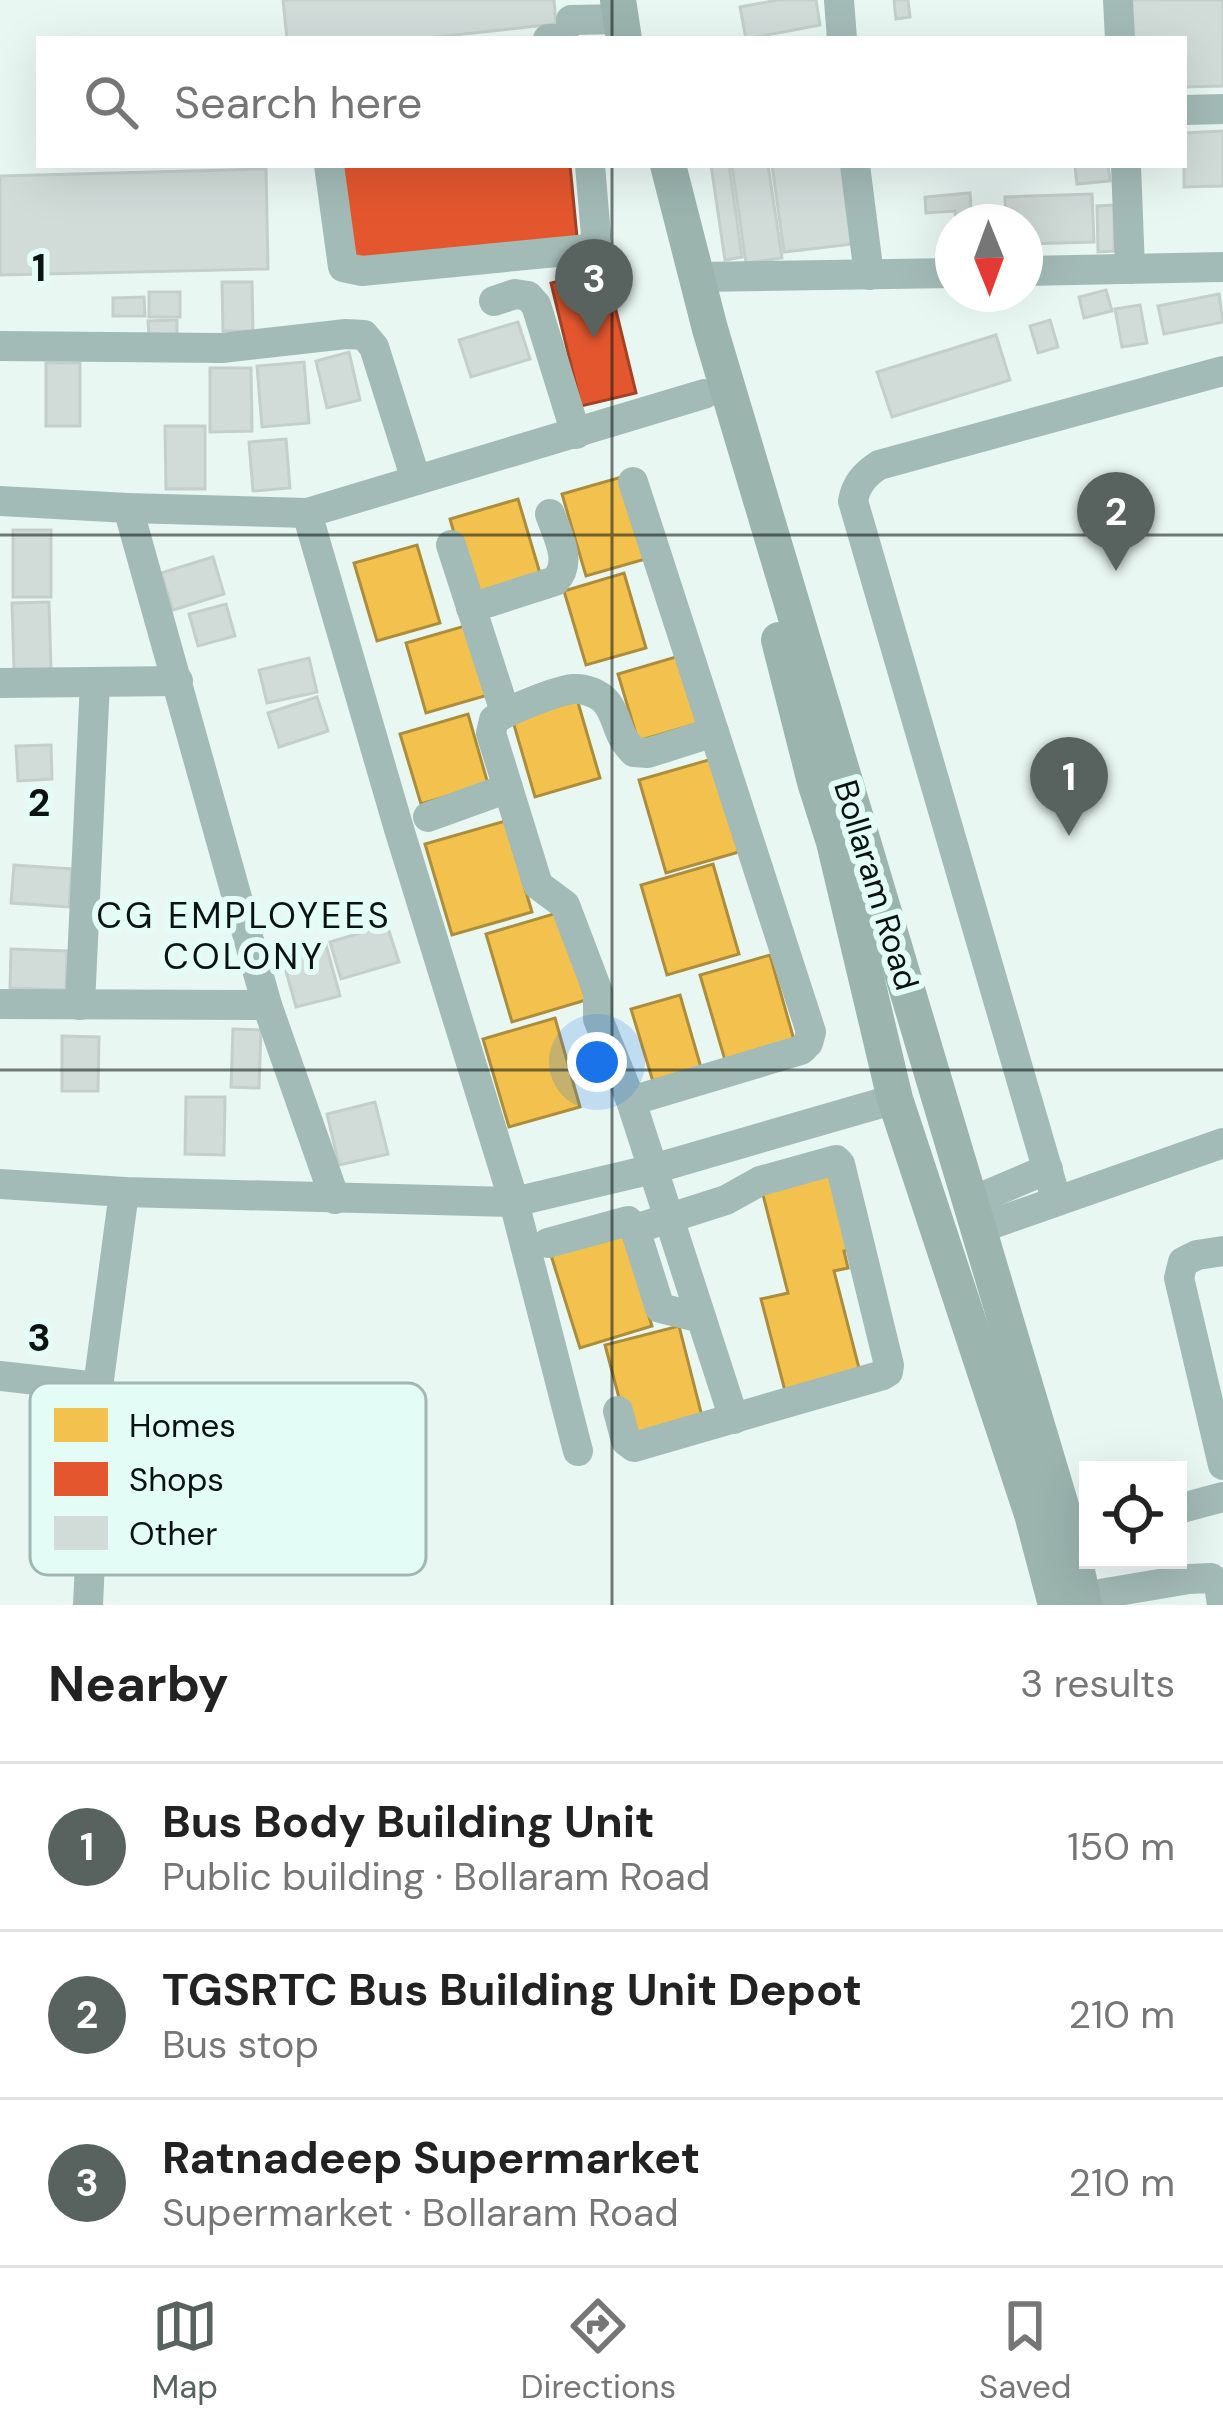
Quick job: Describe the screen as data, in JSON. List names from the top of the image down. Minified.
{"streets":{"main road":["Bollaram Road"]},"districts":["CG EMPLOYEES COLONY"],"legend":["Homes","Shops","Other"],"north":"bottom","page":{"search":"Search here","pins":["3","2","1"],"heading":["Nearby","3 results"],"list":[{"mark":"1","name":"Bus Body Building Unit","note":"Public building · Bollaram Road","value":"150 m"},{"mark":"2","name":"TGSRTC Bus Building Unit Depot","note":"Bus stop","value":"210 m"},{"mark":"3","name":"Ratnadeep Supermarket","note":"Supermarket · Bollaram Road","value":"210 m"}],"nav":["Map","Directions","Saved"]},"grid":{"rows":["1","2","3"]}}
